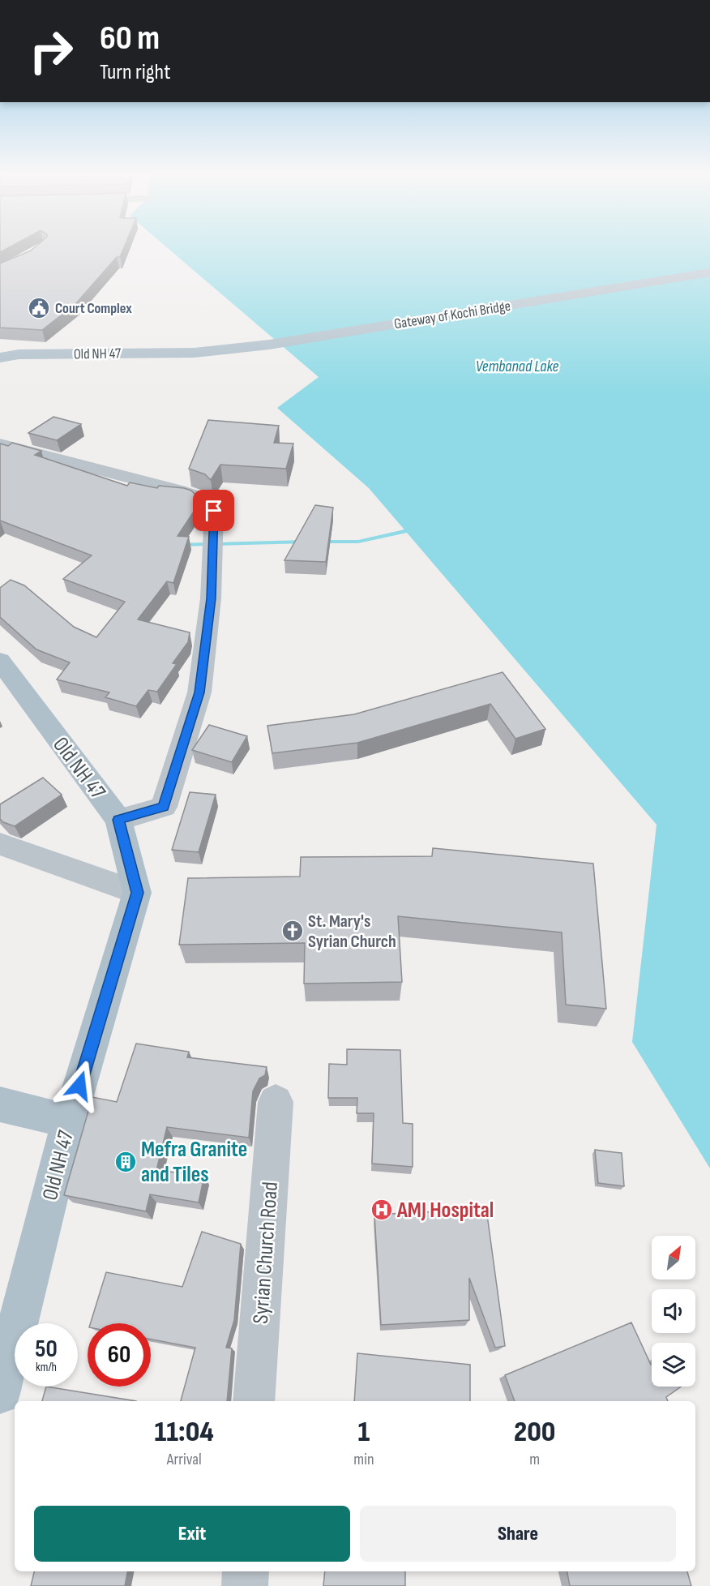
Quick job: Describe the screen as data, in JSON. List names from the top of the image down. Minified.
{"streets":{"main road":["Gateway of Kochi Bridge","Old NH 47"],"street":["Syrian Church Road"]},"crossings":[["Gateway of Kochi Bridge","Old NH 47"]],"water":["Vembanad Lake"],"places":{"public building":["Court Complex"],"church":["St. Mary's Syrian Church"],"building":["Mefra Granite and Tiles"],"hospital":["AMJ Hospital"]},"north":"top right","page":{"turn":["60 m","Turn right"],"speed":"50 km/h","limit":"60","eta":["11:04","Arrival","1","min","200","m"],"buttons":["Exit","Share"]}}
